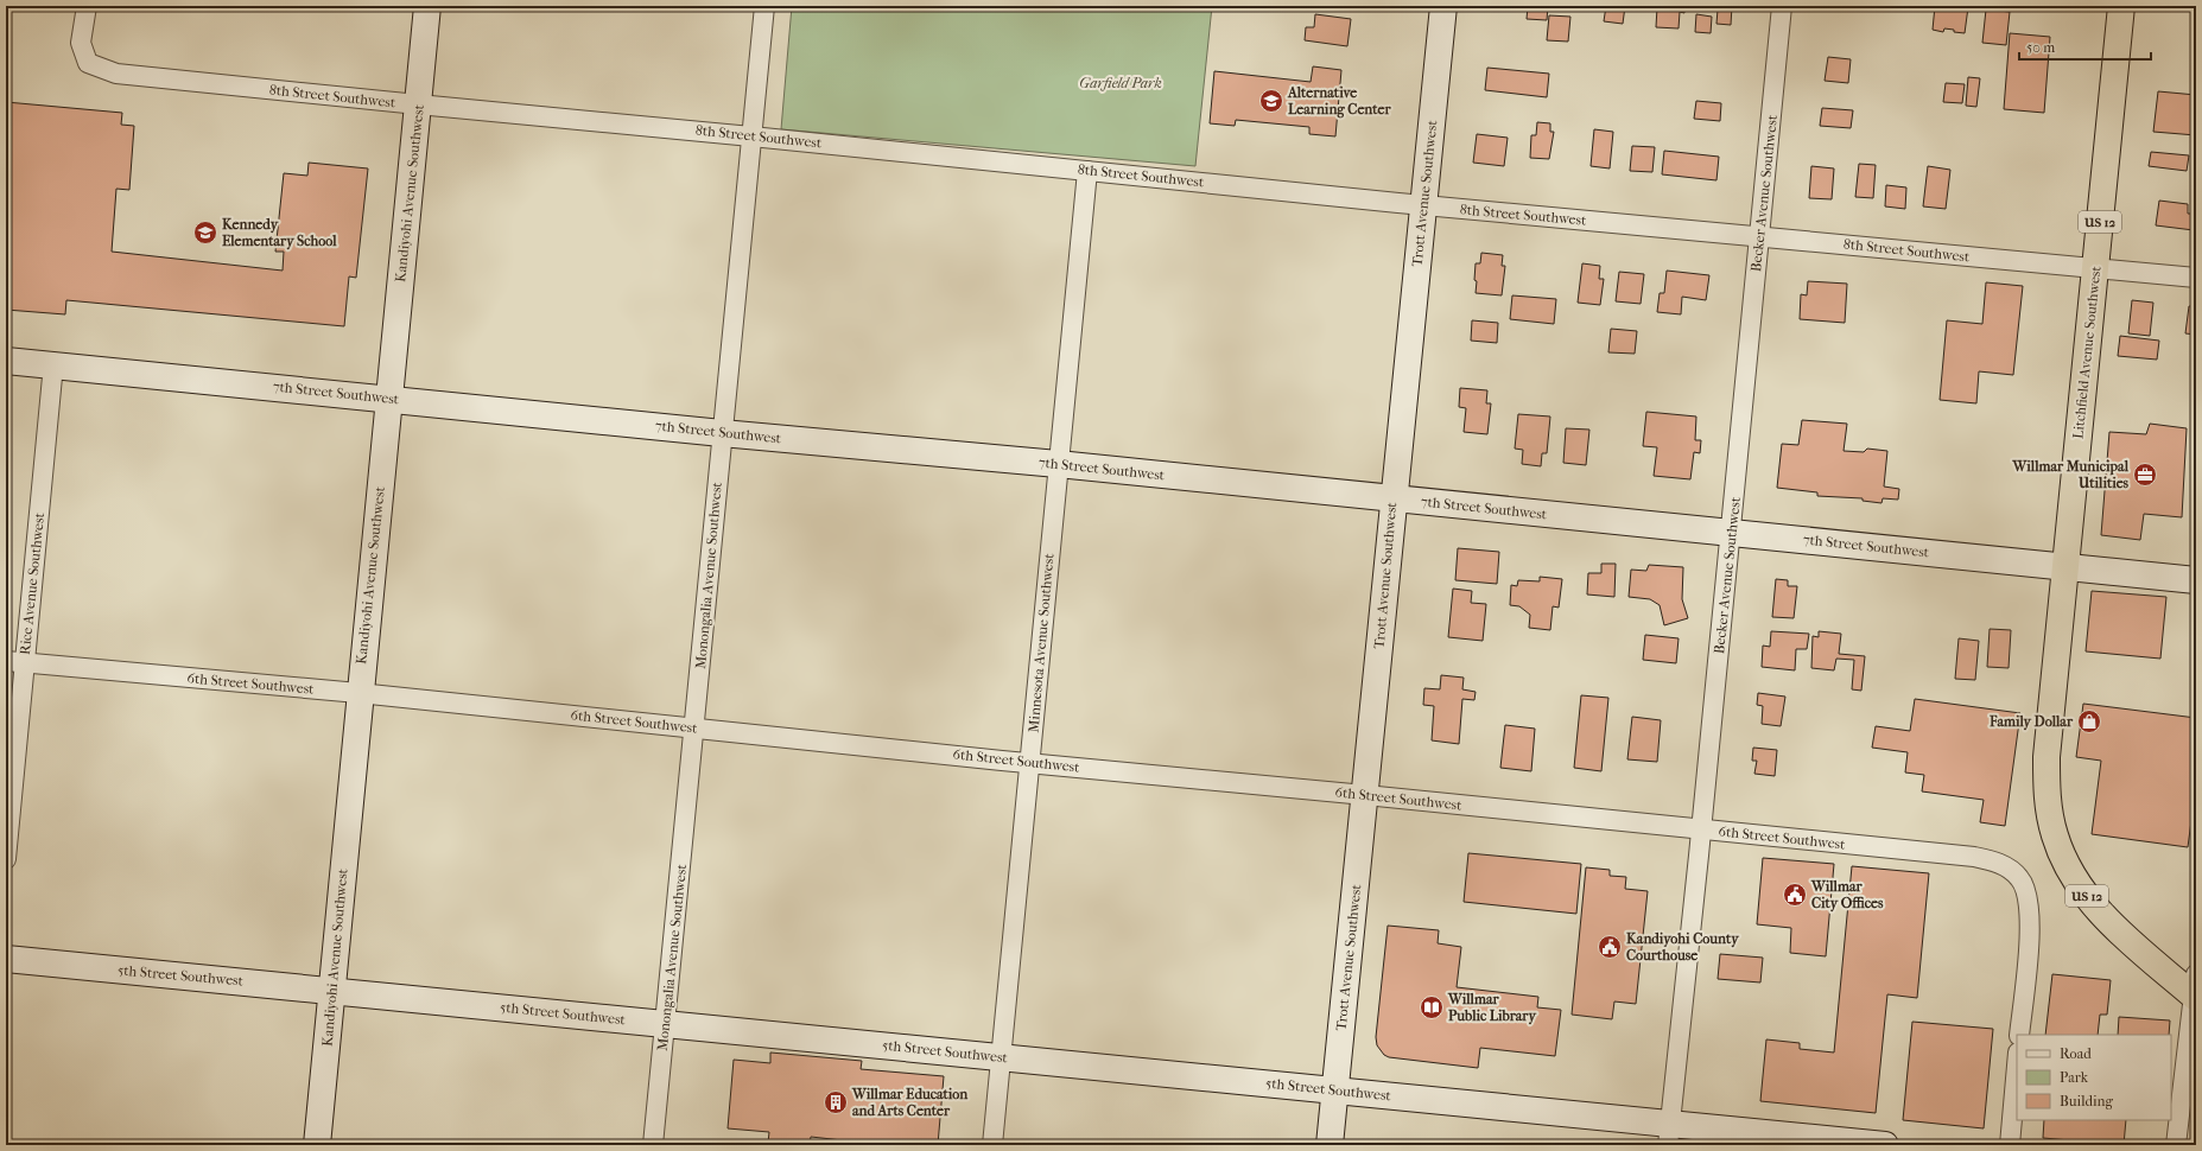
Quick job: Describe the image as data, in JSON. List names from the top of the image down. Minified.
{"streets":{"highway":["US 12","Litchfield Avenue Southwest"],"street":["8th Street Southwest","Kandiyohi Avenue Southwest","Trott Avenue Southwest","Becker Avenue Southwest","7th Street Southwest","Monongalia Avenue Southwest","Rice Avenue Southwest","Minnesota Avenue Southwest","6th Street Southwest","5th Street Southwest"]},"crossings":[["8th Street Southwest","Kandiyohi Avenue Southwest"],["8th Street Southwest","Trott Avenue Southwest"],["8th Street Southwest","Becker Avenue Southwest"],["8th Street Southwest","Litchfield Avenue Southwest"],["8th Street Southwest","Monongalia Avenue Southwest"],["8th Street Southwest","Minnesota Avenue Southwest"],["Kandiyohi Avenue Southwest","7th Street Southwest"],["Kandiyohi Avenue Southwest","6th Street Southwest"],["Kandiyohi Avenue Southwest","5th Street Southwest"],["Trott Avenue Southwest","7th Street Southwest"],["Trott Avenue Southwest","6th Street Southwest"],["Trott Avenue Southwest","5th Street Southwest"],["Becker Avenue Southwest","7th Street Southwest"],["Becker Avenue Southwest","6th Street Southwest"],["Becker Avenue Southwest","5th Street Southwest"],["Litchfield Avenue Southwest","7th Street Southwest"],["7th Street Southwest","Monongalia Avenue Southwest"],["7th Street Southwest","Rice Avenue Southwest"],["7th Street Southwest","Minnesota Avenue Southwest"],["Monongalia Avenue Southwest","6th Street Southwest"],["Monongalia Avenue Southwest","5th Street Southwest"],["Rice Avenue Southwest","6th Street Southwest"],["Minnesota Avenue Southwest","6th Street Southwest"],["Minnesota Avenue Southwest","5th Street Southwest"]],"parks":["Garfield Park"],"places":{"school or university":["Alternative Learning Center","Kennedy Elementary School"],"office":["Willmar Municipal Utilities"],"shop":["Family Dollar"],"public building":["Willmar City Offices","Kandiyohi County Courthouse"],"library":["Willmar Public Library"],"building":["Willmar Education and Arts Center"]},"legend":["Road","Park","Building"],"scale_bar":"50 m"}
